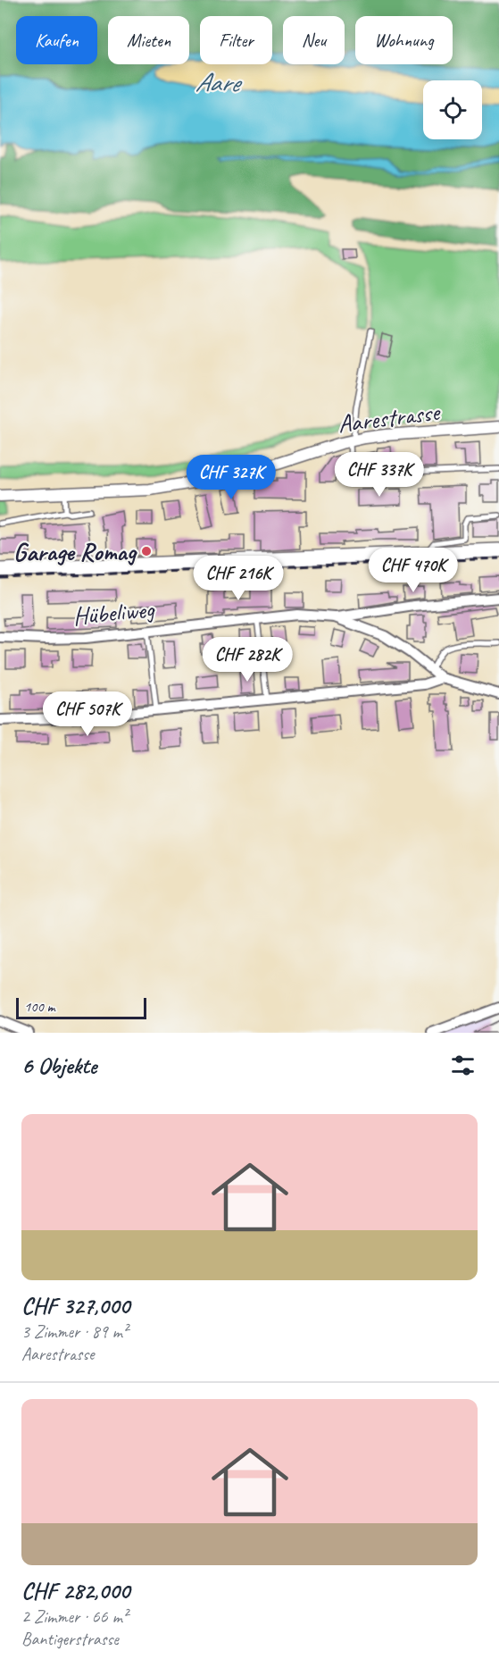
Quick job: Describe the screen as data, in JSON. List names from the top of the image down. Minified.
{"streets":{"street":["Aarestrasse","Hübeliweg"]},"water":["Aare"],"places":["Garage Romag"],"scale_bar":"100 m","page":{"chip":["Kaufen","Mieten","Filter","Neu","Wohnung"],"price":["CHF 337K","CHF 327K","CHF 470K","CHF 216K","CHF 282K","CHF 507K"],"scale":"100 m","heading":"6 Objekte","list":[{"name":"CHF 327,000","note":"3 Zimmer · 89 m² · Aarestrasse"},{"name":"CHF 282,000","note":"2 Zimmer · 66 m² · Bantigerstrasse"}]}}
